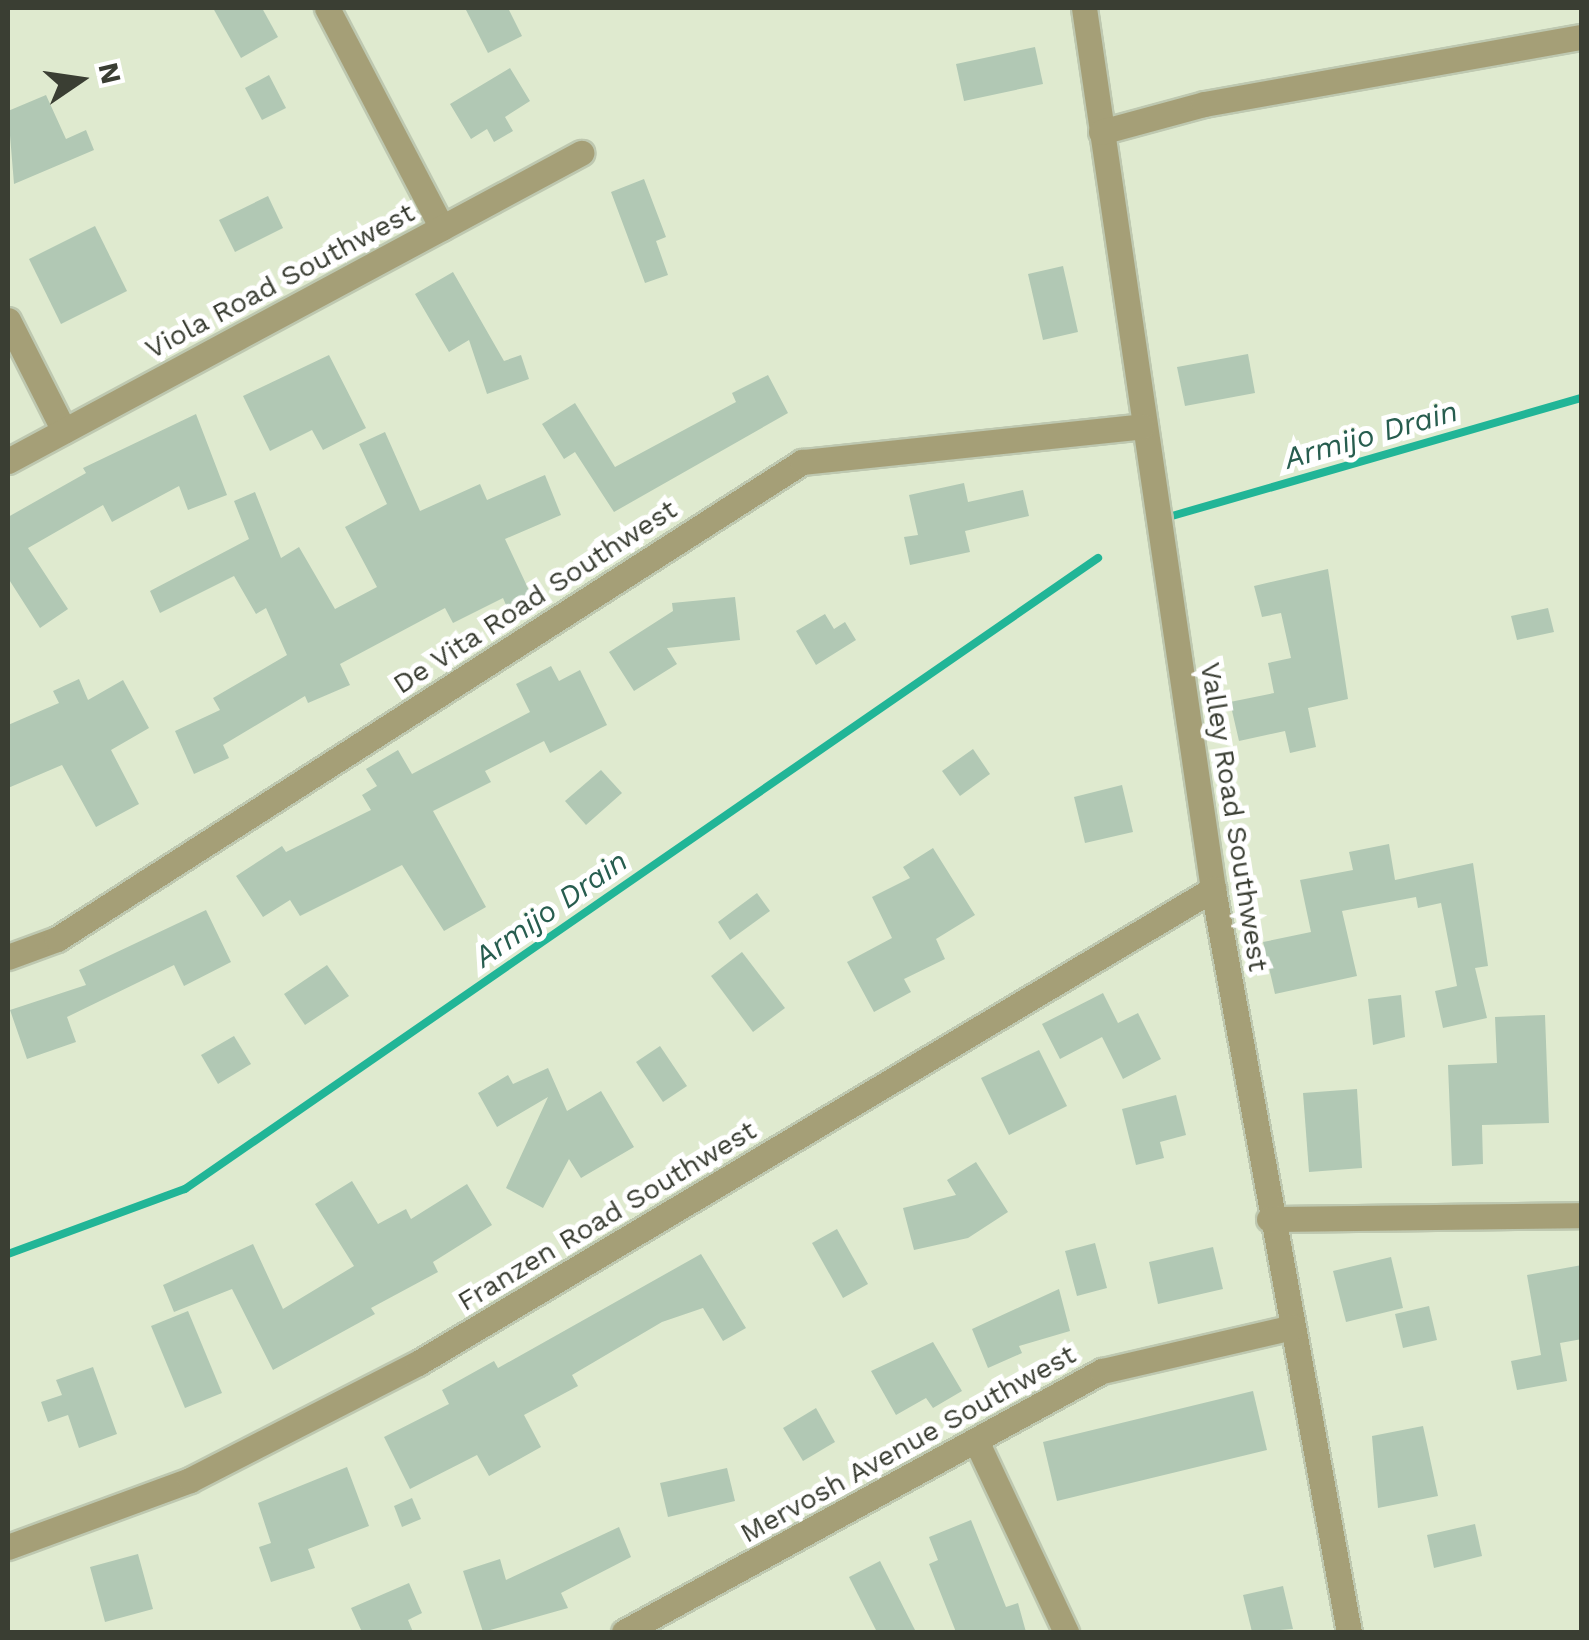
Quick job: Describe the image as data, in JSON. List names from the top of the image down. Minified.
{"streets":{"street":["Viola Road Southwest","De Vita Road Southwest","Valley Road Southwest","Franzen Road Southwest","Mervosh Avenue Southwest"]},"crossings":[["De Vita Road Southwest","Valley Road Southwest"],["Valley Road Southwest","Franzen Road Southwest"],["Valley Road Southwest","Mervosh Avenue Southwest"]],"water":["Armijo Drain"],"north":"right"}
